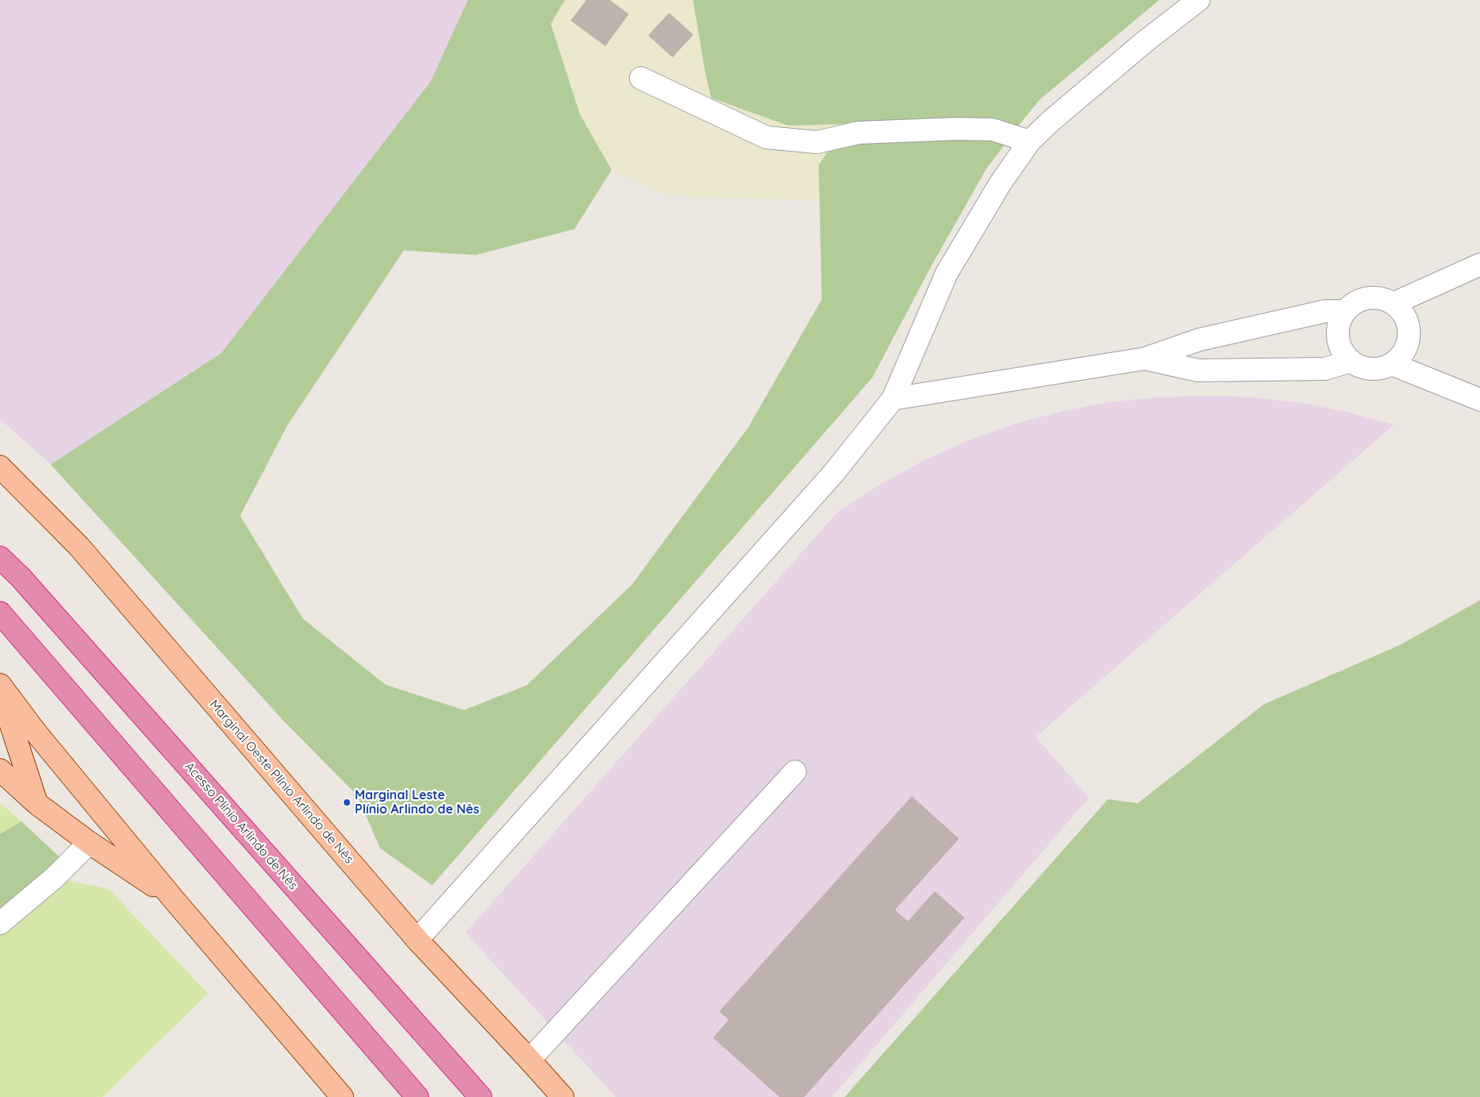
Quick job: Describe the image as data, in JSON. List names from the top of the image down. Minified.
{"streets":{"highway":["Acesso Plínio Arlindo de Nês"],"main road":["Marginal Oeste Plínio Arlindo de Nês"]},"places":["Marginal Leste Plínio Arlindo de Nês"]}
